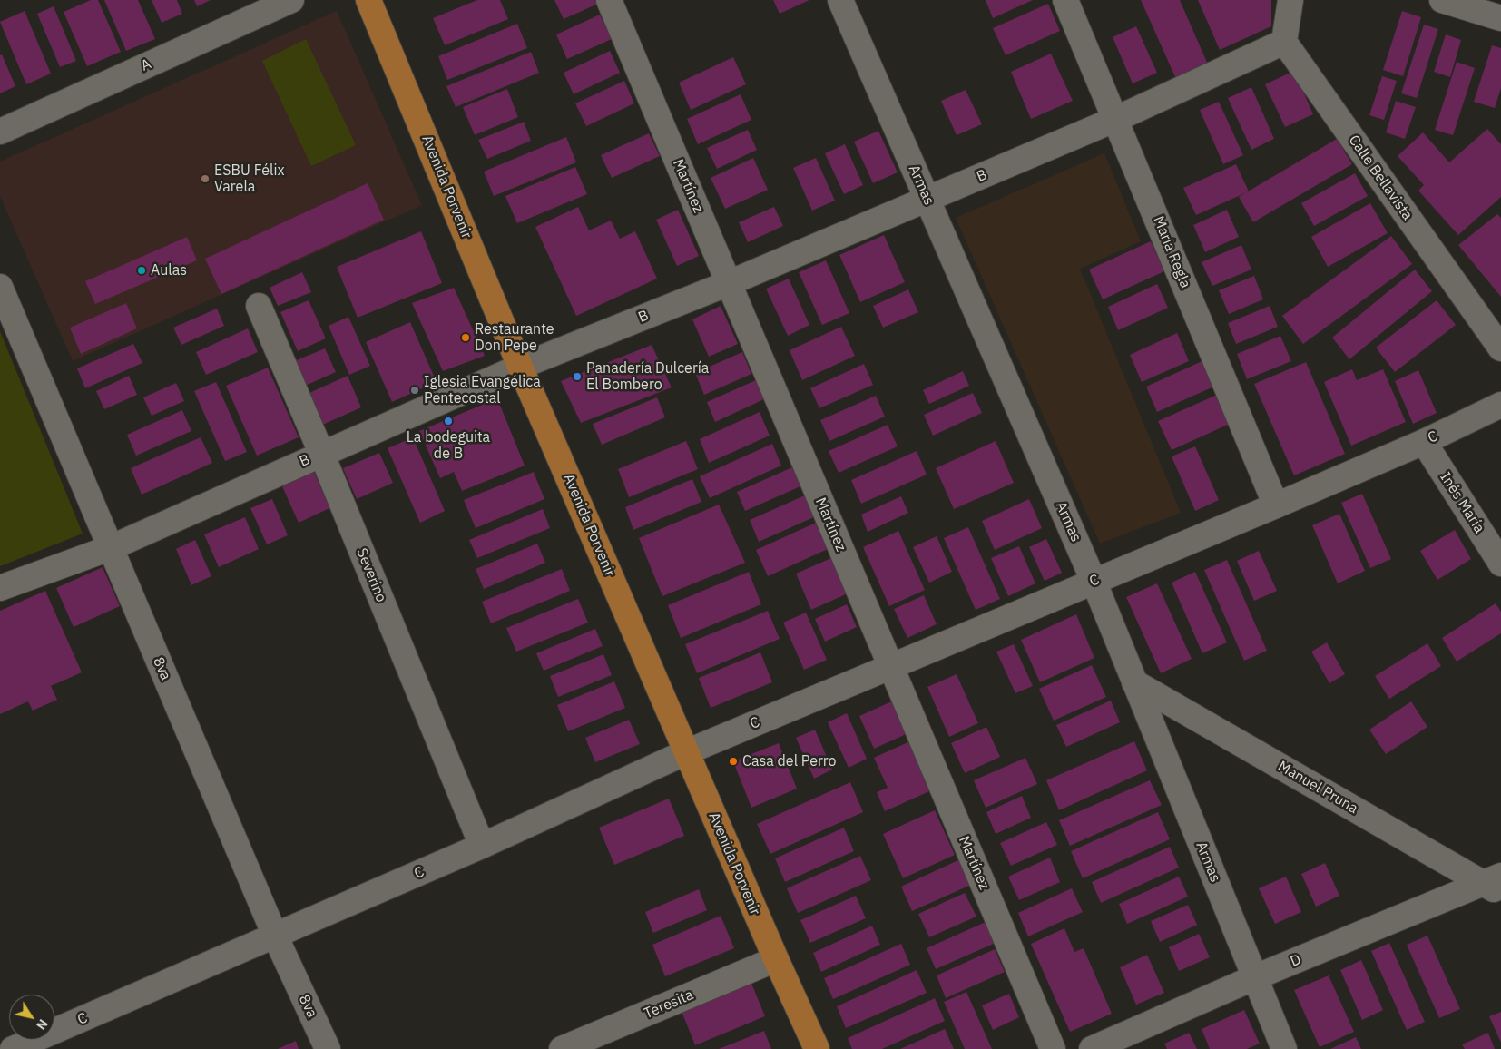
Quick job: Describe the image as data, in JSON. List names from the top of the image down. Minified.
{"streets":{"main road":["Avenida Porvenir"],"street":["A","B","Calle Bellavista","Armas","Martínez","María Regla","C","Inés María","Severino","8va","Manuel Pruna","D","Teresita"]},"crossings":[["B","Calle Bellavista"],["B","Armas"],["B","Martínez"],["B","Avenida Porvenir"],["B","María Regla"],["B","Severino"],["B","8va"],["Armas","C"],["Armas","Manuel Pruna"],["Armas","D"],["Martínez","C"],["Avenida Porvenir","C"],["Avenida Porvenir","Teresita"],["María Regla","C"],["C","Inés María"],["C","Severino"],["C","8va"],["Manuel Pruna","D"]],"places":["ESBU Félix Varela","Aulas","Restaurante Don Pepe","Panadería Dulcería El Bombero","Iglesia Evangélica Pentecostal","La bodeguita de B","Casa del Perro"],"north":"bottom right"}
